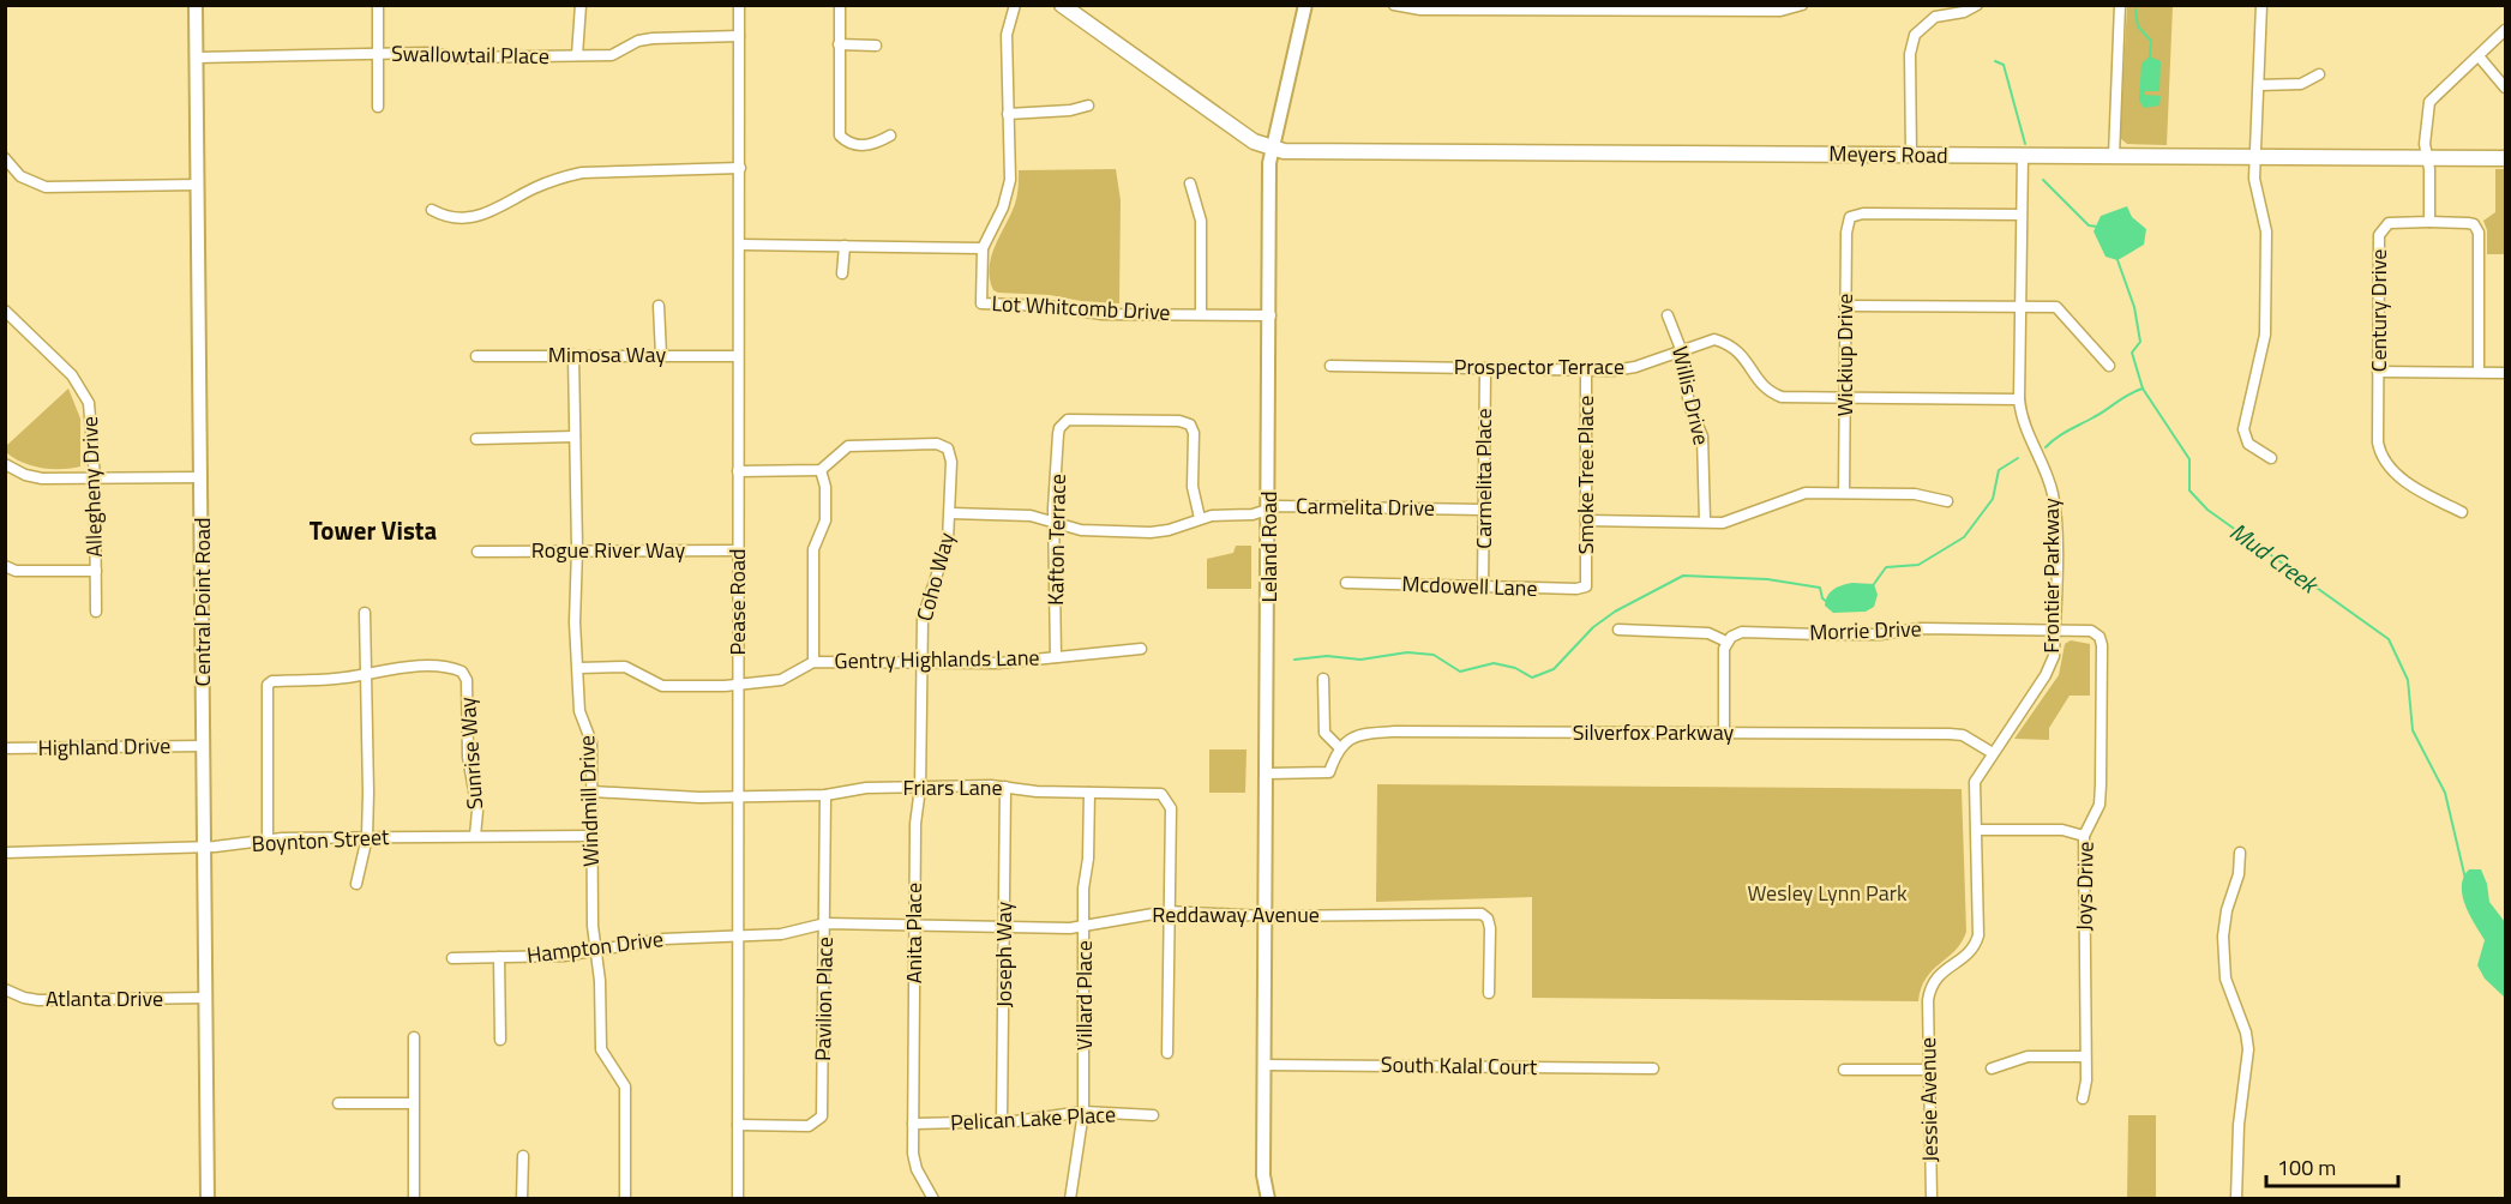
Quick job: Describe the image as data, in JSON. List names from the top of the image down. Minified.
{"streets":{"main road":["Meyers Road"],"street":["Swallowtail Place","Lot Whitcomb Drive","Century Drive","Mimosa Way","Wickiup Drive","Prospector Terrace","Willis Drive","Smoke Tree Place","Carmelita Place","Allegheny Drive","Carmelita Drive","Kafton Terrace","Leland Road","Rogue River Way","Frontier Parkway","Coho Way","Mcdowell Lane","Central Point Road","Pease Road","Morrie Drive","Gentry Highlands Lane","Silverfox Parkway","Highland Drive","Sunrise Way","Friars Lane","Windmill Drive","Boynton Street","Joys Drive","Reddaway Avenue","Anita Place","Hampton Drive","Joseph Way","Villard Place","Atlanta Drive","Pavilion Place","South Kalal Court","Jessie Avenue","Pelican Lake Place"]},"crossings":[["Swallowtail Place","Central Point Road"],["Swallowtail Place","Pease Road"],["Meyers Road","Leland Road"],["Meyers Road","Frontier Parkway"],["Lot Whitcomb Drive","Leland Road"],["Mimosa Way","Pease Road"],["Mimosa Way","Windmill Drive"],["Wickiup Drive","Prospector Terrace"],["Wickiup Drive","Frontier Parkway"],["Prospector Terrace","Willis Drive"],["Prospector Terrace","Smoke Tree Place"],["Prospector Terrace","Carmelita Place"],["Prospector Terrace","Frontier Parkway"],["Smoke Tree Place","Mcdowell Lane"],["Carmelita Place","Carmelita Drive"],["Carmelita Place","Mcdowell Lane"],["Carmelita Drive","Kafton Terrace"],["Carmelita Drive","Leland Road"],["Carmelita Drive","Coho Way"],["Kafton Terrace","Gentry Highlands Lane"],["Leland Road","Reddaway Avenue"],["Leland Road","South Kalal Court"],["Rogue River Way","Pease Road"],["Rogue River Way","Windmill Drive"],["Frontier Parkway","Morrie Drive"],["Frontier Parkway","Silverfox Parkway"],["Frontier Parkway","Jessie Avenue"],["Coho Way","Gentry Highlands Lane"],["Coho Way","Anita Place"],["Central Point Road","Highland Drive"],["Central Point Road","Boynton Street"],["Central Point Road","Atlanta Drive"],["Pease Road","Gentry Highlands Lane"],["Pease Road","Friars Lane"],["Pease Road","Reddaway Avenue"],["Pease Road","Hampton Drive"],["Pease Road","Pavilion Place"],["Morrie Drive","Joys Drive"],["Gentry Highlands Lane","Windmill Drive"],["Gentry Highlands Lane","Anita Place"],["Sunrise Way","Boynton Street"],["Friars Lane","Windmill Drive"],["Friars Lane","Reddaway Avenue"],["Friars Lane","Anita Place"],["Friars Lane","Joseph Way"],["Friars Lane","Villard Place"],["Friars Lane","Pavilion Place"],["Windmill Drive","Boynton Street"],["Windmill Drive","Hampton Drive"],["Reddaway Avenue","Anita Place"],["Reddaway Avenue","Hampton Drive"],["Reddaway Avenue","Joseph Way"],["Reddaway Avenue","Villard Place"],["Reddaway Avenue","Pavilion Place"],["Anita Place","Pelican Lake Place"],["Joseph Way","Pelican Lake Place"],["Villard Place","Pelican Lake Place"]],"districts":["Tower Vista"],"water":["Mud Creek"],"parks":["Wesley Lynn Park"],"scale_bar":"100 m"}
